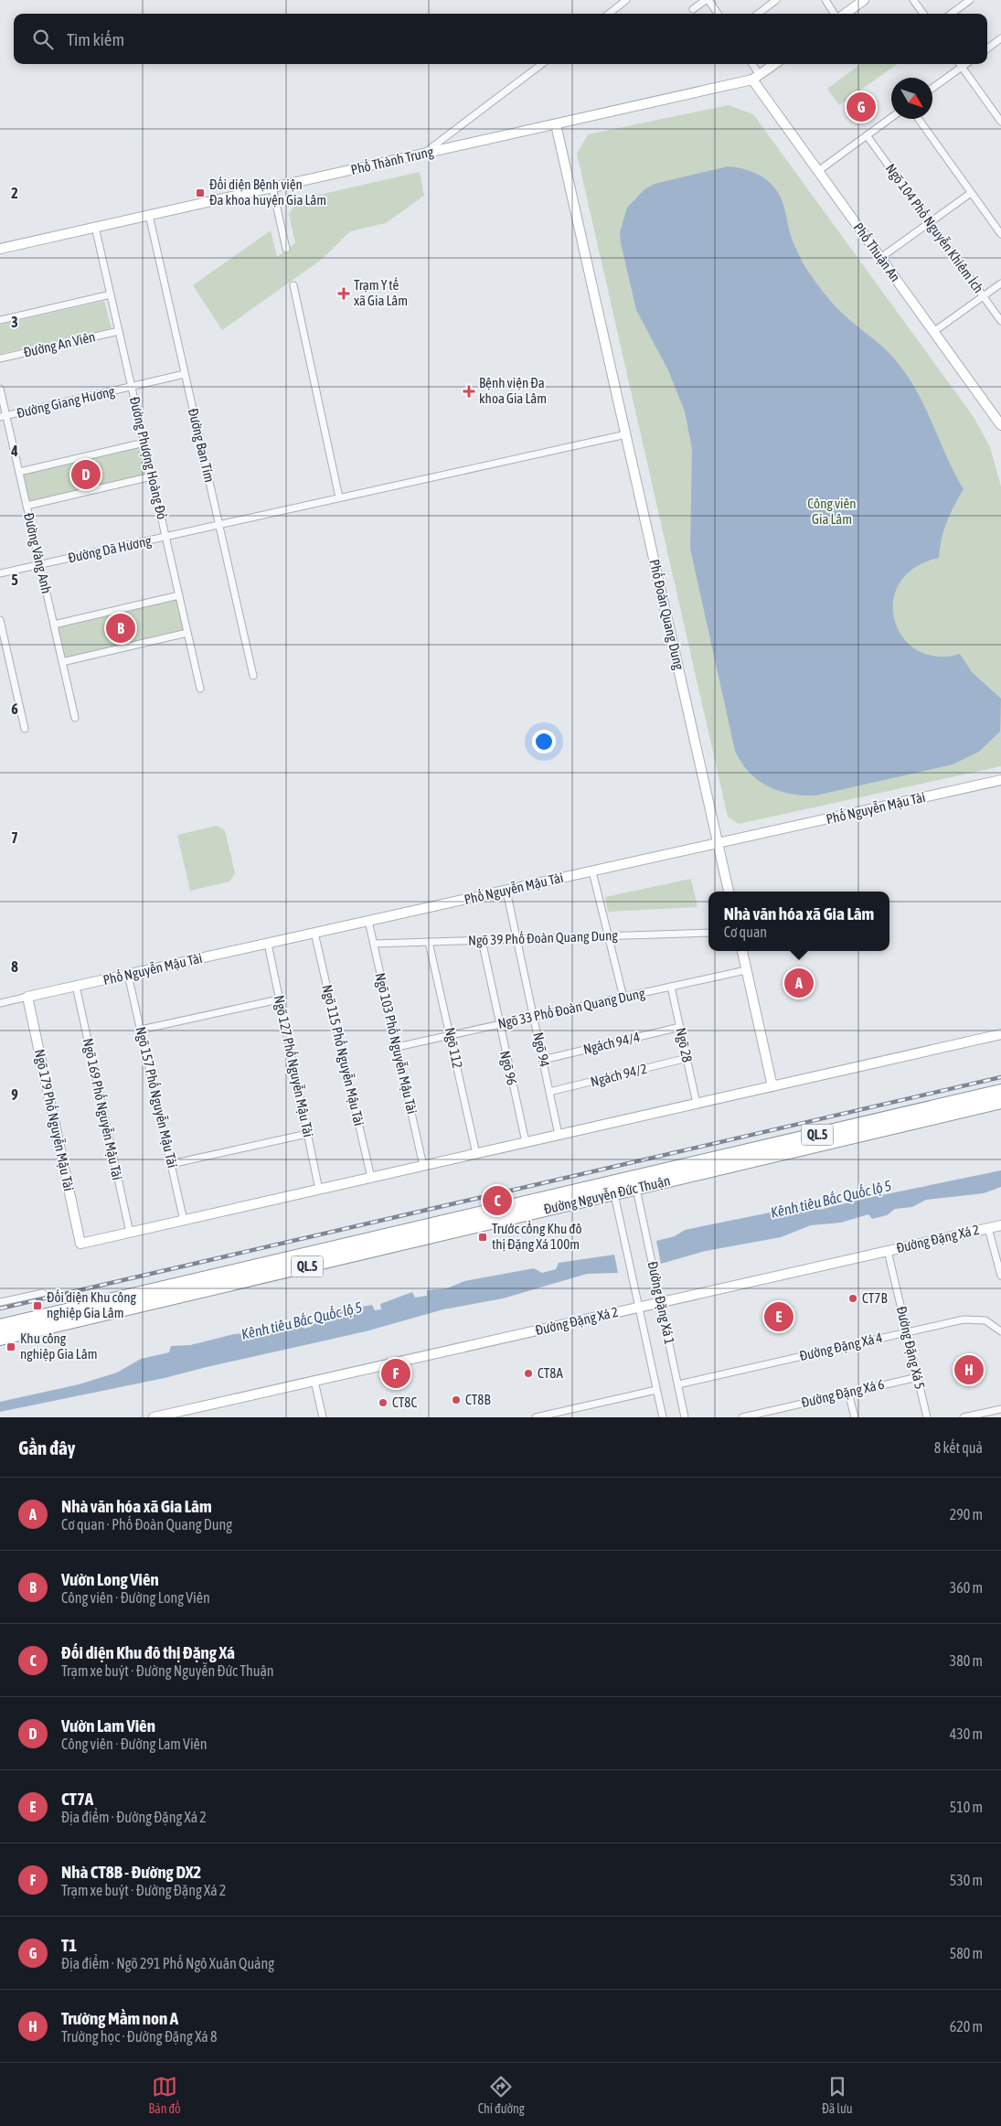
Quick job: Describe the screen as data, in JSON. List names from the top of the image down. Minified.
{"streets":{"highway":["QL.5","Đường Nguyễn Đức Thuận"],"street":["Phố Thành Trung","Ngõ 104 Phố Nguyễn Khiêm Ích","Phố Thuận An","Đường An Viên","Đường Giang Hương","Đường Ban Tím","Đường Phượng Hoàng Đỏ","Đường Dã Hương","Đường Vàng Anh","Phố Đoàn Quang Dung","Phố Nguyễn Mậu Tài","Ngõ 39 Phố Đoàn Quang Dung","Ngõ 33 Phố Đoàn Quang Dung","Ngõ 103 Phố Nguyễn Mậu Tài","Ngách 94/4","Ngõ 28","Ngõ 112","Ngõ 94","Ngõ 115 Phố Nguyễn Mậu Tài","Ngõ 127 Phố Nguyễn Mậu Tài","Ngõ 96","Ngách 94/2","Ngõ 157 Phố Nguyễn Mậu Tài","Ngõ 169 Phố Nguyễn Mậu Tài","Ngõ 179 Phố Nguyễn Mậu Tài","Đường Đặng Xá 2","Đường Đặng Xá 1","Đường Đặng Xá 4","Đường Đặng Xá 5","Đường Đặng Xá 6"]},"crossings":[["Phố Thành Trung","Phố Thuận An"],["Phố Thành Trung","Đường Ban Tím"],["Phố Thành Trung","Đường Phượng Hoàng Đỏ"],["Phố Thành Trung","Phố Đoàn Quang Dung"],["Đường An Viên","Đường Phượng Hoàng Đỏ"],["Đường Giang Hương","Đường Ban Tím"],["Đường Giang Hương","Đường Phượng Hoàng Đỏ"],["Đường Giang Hương","Đường Vàng Anh"],["Đường Ban Tím","Đường Dã Hương"],["Đường Phượng Hoàng Đỏ","Đường Dã Hương"],["Đường Dã Hương","Đường Vàng Anh"],["Đường Dã Hương","Phố Đoàn Quang Dung"],["Phố Đoàn Quang Dung","Phố Nguyễn Mậu Tài"],["Phố Nguyễn Mậu Tài","Ngõ 103 Phố Nguyễn Mậu Tài"],["Phố Nguyễn Mậu Tài","Ngõ 94"],["Phố Nguyễn Mậu Tài","Ngõ 115 Phố Nguyễn Mậu Tài"],["Phố Nguyễn Mậu Tài","Ngõ 127 Phố Nguyễn Mậu Tài"],["Phố Nguyễn Mậu Tài","Ngõ 157 Phố Nguyễn Mậu Tài"],["Phố Nguyễn Mậu Tài","Ngõ 169 Phố Nguyễn Mậu Tài"],["Phố Nguyễn Mậu Tài","Ngõ 179 Phố Nguyễn Mậu Tài"],["Ngõ 39 Phố Đoàn Quang Dung","Ngõ 103 Phố Nguyễn Mậu Tài"],["Ngõ 39 Phố Đoàn Quang Dung","Ngõ 112"],["Ngõ 39 Phố Đoàn Quang Dung","Ngõ 94"],["Ngõ 39 Phố Đoàn Quang Dung","Ngõ 96"],["Ngõ 33 Phố Đoàn Quang Dung","Ngõ 103 Phố Nguyễn Mậu Tài"],["Ngõ 33 Phố Đoàn Quang Dung","Ngõ 28"],["Ngõ 33 Phố Đoàn Quang Dung","Ngõ 112"],["Ngõ 33 Phố Đoàn Quang Dung","Ngõ 94"],["Ngõ 33 Phố Đoàn Quang Dung","Ngõ 96"],["Ngách 94/4","Ngõ 28"],["Ngách 94/4","Ngõ 94"],["Ngõ 28","Ngách 94/2"],["Ngõ 94","Ngách 94/2"],["Ngõ 169 Phố Nguyễn Mậu Tài","Ngõ 179 Phố Nguyễn Mậu Tài"],["Đường Nguyễn Đức Thuận","Đường Đặng Xá 1"],["Đường Đặng Xá 2","Đường Đặng Xá 1"],["Đường Đặng Xá 2","Đường Đặng Xá 5"],["Đường Đặng Xá 1","Đường Đặng Xá 4"],["Đường Đặng Xá 4","Đường Đặng Xá 5"],["Đường Đặng Xá 5","Đường Đặng Xá 6"]],"water":["Kênh tiêu Bắc Quốc lộ 5"],"parks":["Công viên Gia Lâm"],"places":{"transit":["Đối diện Bệnh viện Đa khoa huyện Gia Lâm","Trước cổng Khu đô thị Đặng Xá 100m","Đối diện Khu công nghiệp Gia Lâm","Khu công nghiệp Gia Lâm"],"health":["Trạm Y tế xã Gia Lâm","Bệnh viện Đa khoa Gia Lâm"],"other":["CT7B","CT8A","CT8B","CT8C"]},"north":"bottom right","page":{"search":"Tìm kiếm","pins":["G","D","B","A","C","E","H","F"],"popup":["Nhà văn hóa xã Gia Lâm","Cơ quan"],"heading":["Gần đây","8 kết quả"],"list":[{"mark":"A","name":"Nhà văn hóa xã Gia Lâm","note":"Cơ quan · Phố Đoàn Quang Dung","value":"290 m"},{"mark":"B","name":"Vườn Long Viên","note":"Công viên · Đường Long Viên","value":"360 m"},{"mark":"C","name":"Đối diện Khu đô thị Đặng Xá","note":"Trạm xe buýt · Đường Nguyễn Đức Thuận","value":"380 m"},{"mark":"D","name":"Vườn Lam Viên","note":"Công viên · Đường Lam Viên","value":"430 m"},{"mark":"E","name":"CT7A","note":"Địa điểm · Đường Đặng Xá 2","value":"510 m"},{"mark":"F","name":"Nhà CT8B - Đường DX2","note":"Trạm xe buýt · Đường Đặng Xá 2","value":"530 m"},{"mark":"G","name":"T1","note":"Địa điểm · Ngõ 291 Phố Ngô Xuân Quảng","value":"580 m"},{"mark":"H","name":"Trường Mầm non A","note":"Trường học · Đường Đặng Xá 8","value":"620 m"}],"nav":["Bản đồ","Chỉ đường","Đã lưu"]},"grid":{"rows":["2","3","4","5","6","7","8","9"]}}
